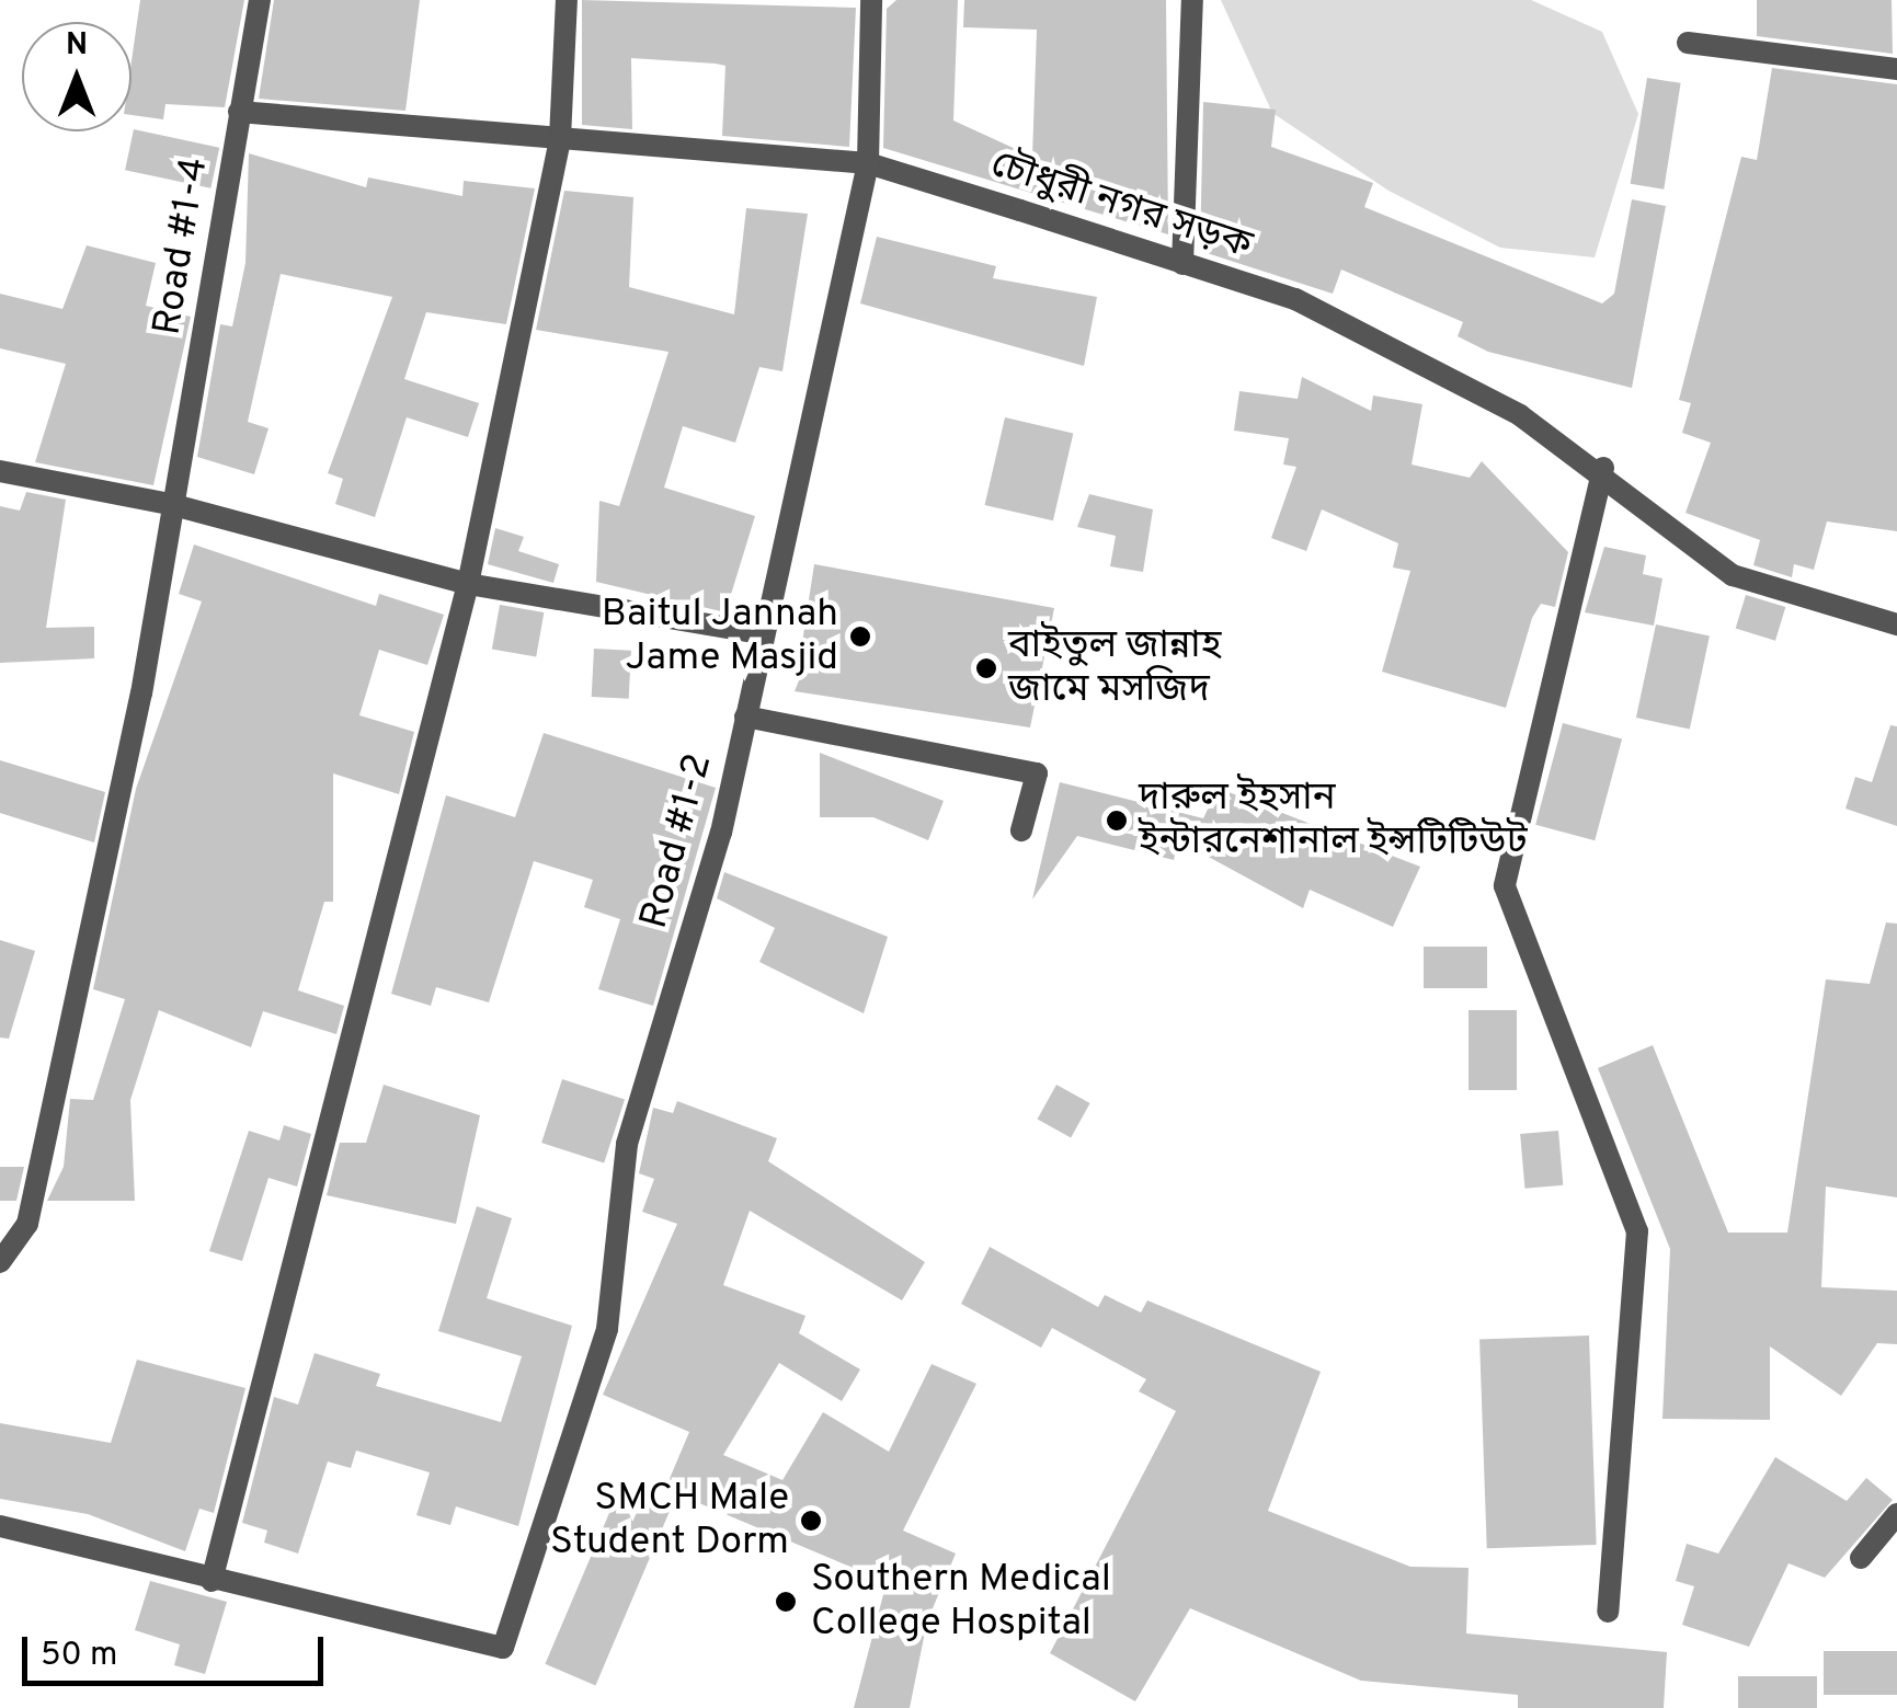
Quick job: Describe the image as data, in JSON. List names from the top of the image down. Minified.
{"streets":{"street":["চৌধুরী নগর সড়ক","Road #1-4","Road #1-2"]},"crossings":[["চৌধুরী নগর সড়ক","Road #1-4"],["চৌধুরী নগর সড়ক","Road #1-2"]],"places":["Baitul Jannah Jame Masjid","বাইতুল জান্নাহ জামে মসজিদ","দারুল ইহসান ইন্টারনেশানাল ইন্সটিটিউট","SMCH Male Student Dorm","Southern Medical College Hospital"],"scale_bar":"50 m","north":"top"}
